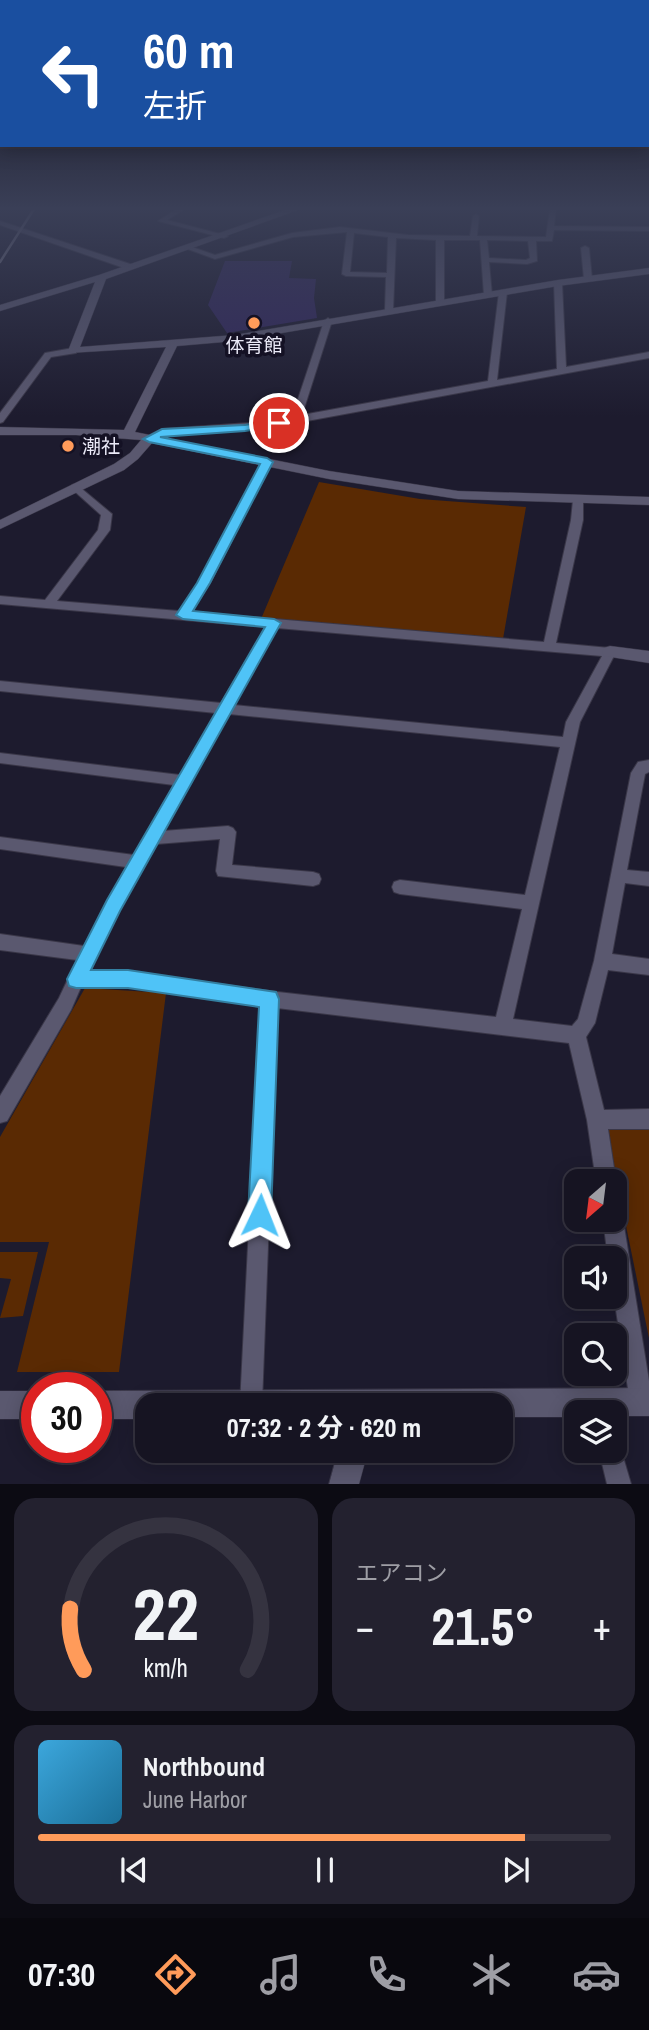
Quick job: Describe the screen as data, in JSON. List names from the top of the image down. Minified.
{"places":["体育館","潮社"],"north":"bottom left","page":{"turn":["60 m","左折"],"limit":"30","trip":"07:32 · 2 分 · 620 m","tile":"エアコン","heat":["−","21.5°","+"],"song":["Northbound","June Harbor"],"tabs":"07:30","gauge":["22","km/h"]}}
